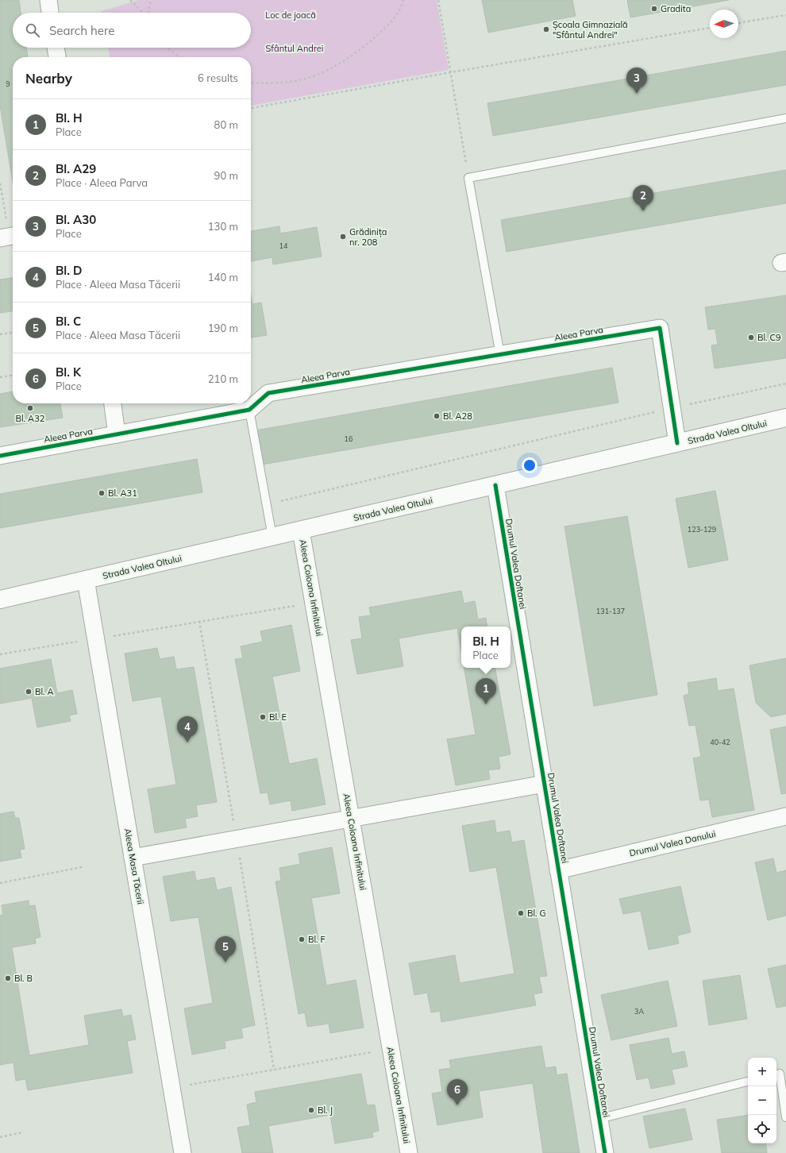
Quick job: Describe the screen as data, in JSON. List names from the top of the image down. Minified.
{"streets":{"main road":["Strada Valea Oltului"],"street":["Aleea Parva","Drumul Valea Doftanei","Aleea Coloana Infinitului","Drumul Valea Danului","Aleea Masa Tăcerii"]},"crossings":[["Strada Valea Oltului","Drumul Valea Doftanei"],["Strada Valea Oltului","Aleea Coloana Infinitului"],["Strada Valea Oltului","Aleea Masa Tăcerii"],["Drumul Valea Doftanei","Drumul Valea Danului"]],"parks":["Loc de joacă","Sfântul Andrei"],"places":["Gradita","Școala Gimnazială \"Sfântul Andrei\"","Grădinița nr. 208","Bl. C9","Bl. A32","Bl. A28","Bl. A31","Bl. A","Bl. E","Bl. G","Bl. F","Bl. B","Bl. J"],"house_numbers":["9","14","16","123-129","131-137","40-42","3A"],"north":"left","page":{"search":"Search here","heading":["Nearby","6 results"],"pins":["3","2","1","4","5","6"],"list":[{"mark":"1","name":"Bl. H","note":"Place","value":"80 m"},{"mark":"2","name":"Bl. A29","note":"Place · Aleea Parva","value":"90 m"},{"mark":"3","name":"Bl. A30","note":"Place","value":"130 m"},{"mark":"4","name":"Bl. D","note":"Place · Aleea Masa Tăcerii","value":"140 m"},{"mark":"5","name":"Bl. C","note":"Place · Aleea Masa Tăcerii","value":"190 m"},{"mark":"6","name":"Bl. K","note":"Place","value":"210 m"}],"popup":["Bl. H","Place"],"map_buttons":["+","−"]}}
